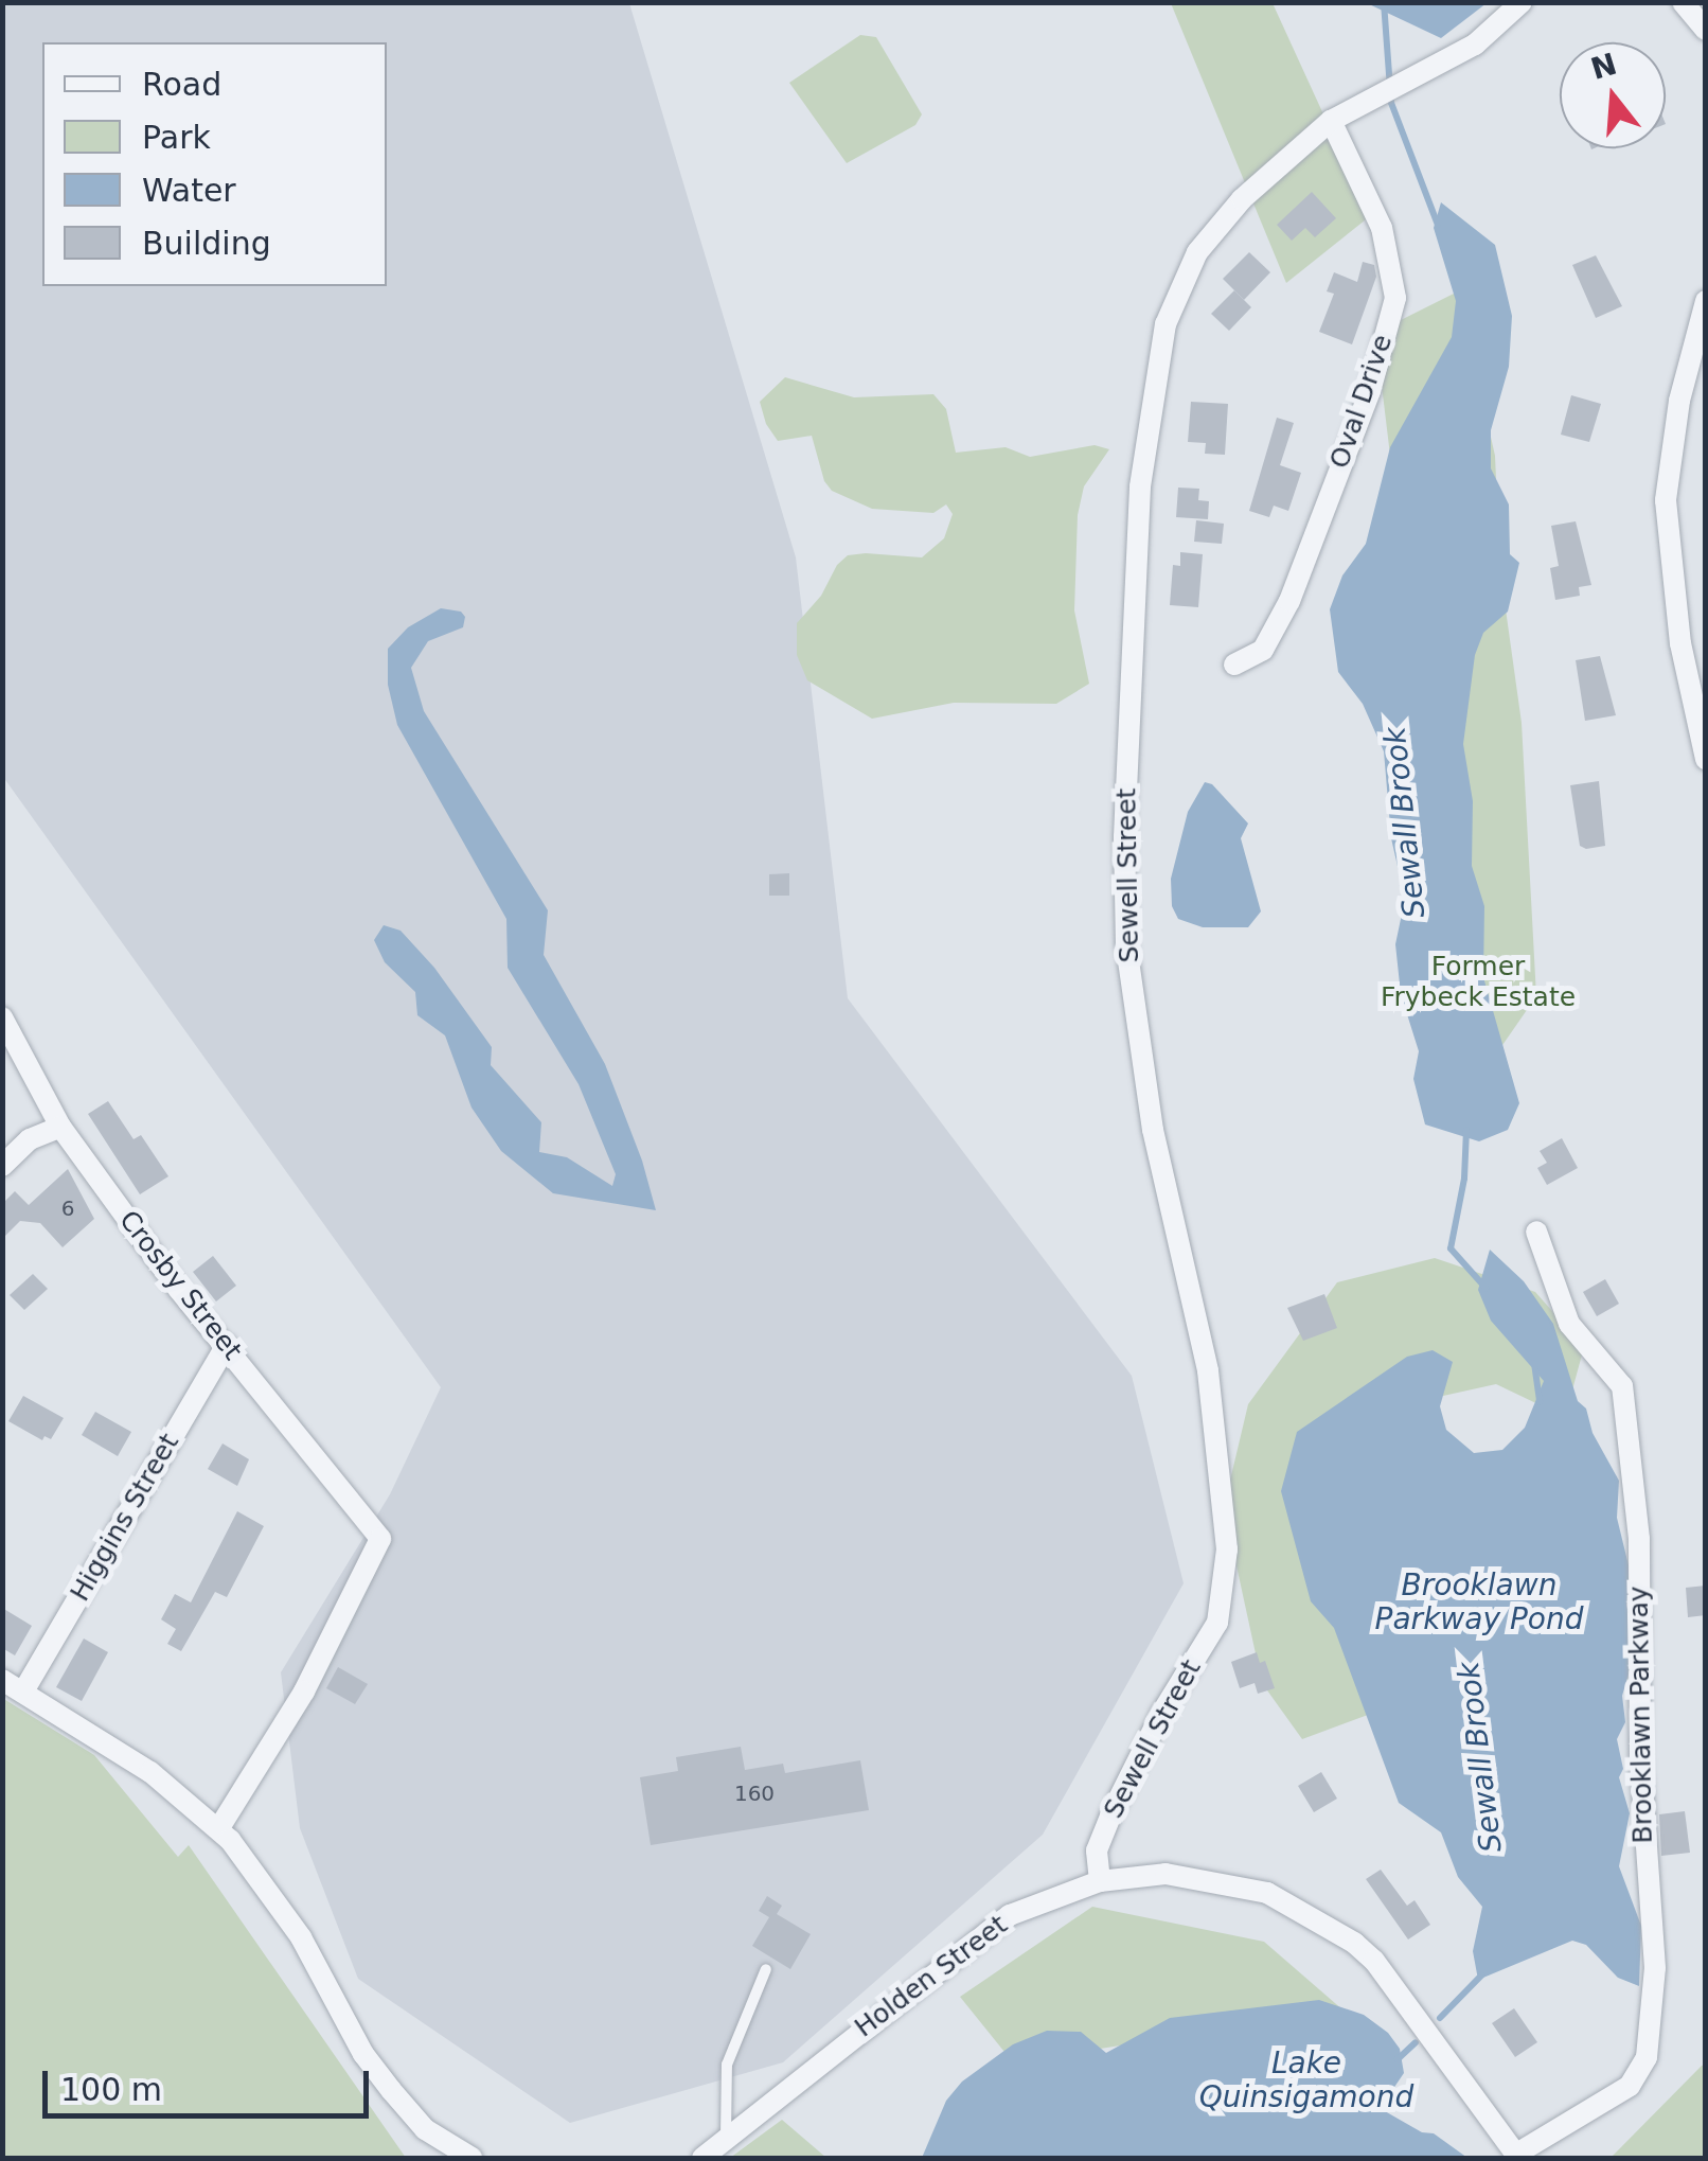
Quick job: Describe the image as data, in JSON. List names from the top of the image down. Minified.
{"streets":{"street":["Oval Drive","Sewell Street","Crosby Street","Higgins Street","Brooklawn Parkway","Holden Street"]},"crossings":[["Oval Drive","Sewell Street"],["Sewell Street","Holden Street"],["Crosby Street","Higgins Street"],["Brooklawn Parkway","Holden Street"]],"water":["Sewall Brook","Brooklawn Parkway Pond","Lake Quinsigamond"],"parks":["Former Frybeck Estate"],"house_numbers":["6","160"],"legend":["Road","Park","Water","Building"],"scale_bar":"100 m","north":"top"}
